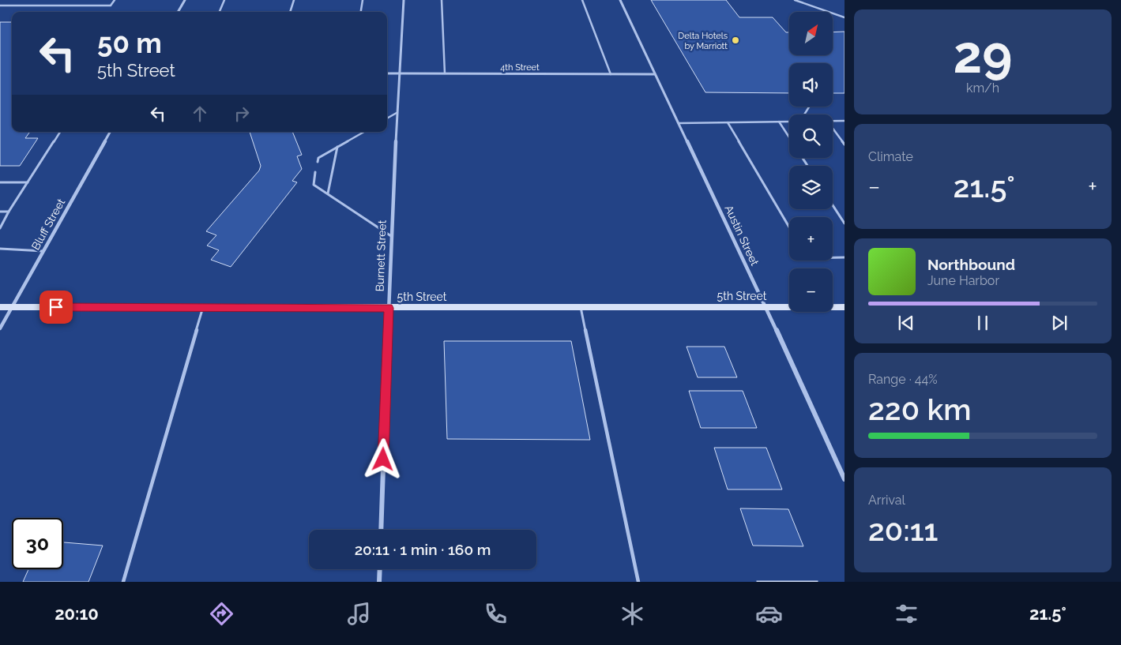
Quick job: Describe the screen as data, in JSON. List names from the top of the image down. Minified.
{"streets":{"main road":["5th Street"],"street":["4th Street","Bluff Street","Austin Street","Burnett Street"]},"crossings":[["4th Street","Austin Street"],["4th Street","Burnett Street"],["Bluff Street","5th Street"],["Austin Street","5th Street"],["Burnett Street","5th Street"]],"places":["Delta Hotels by Marriott"],"north":"top right","page":{"tile":[["29","km/h"],"Climate",["Range · 44%","220 km"],["Arrival","20:11"]],"map_buttons":["+","−"],"turn":["50 m","5th Street"],"heat":["−","21.5°","+"],"song":["Northbound","June Harbor"],"limit":"30","trip":"20:11 · 1 min · 160 m","tabs":["20:10","21.5°"]}}
